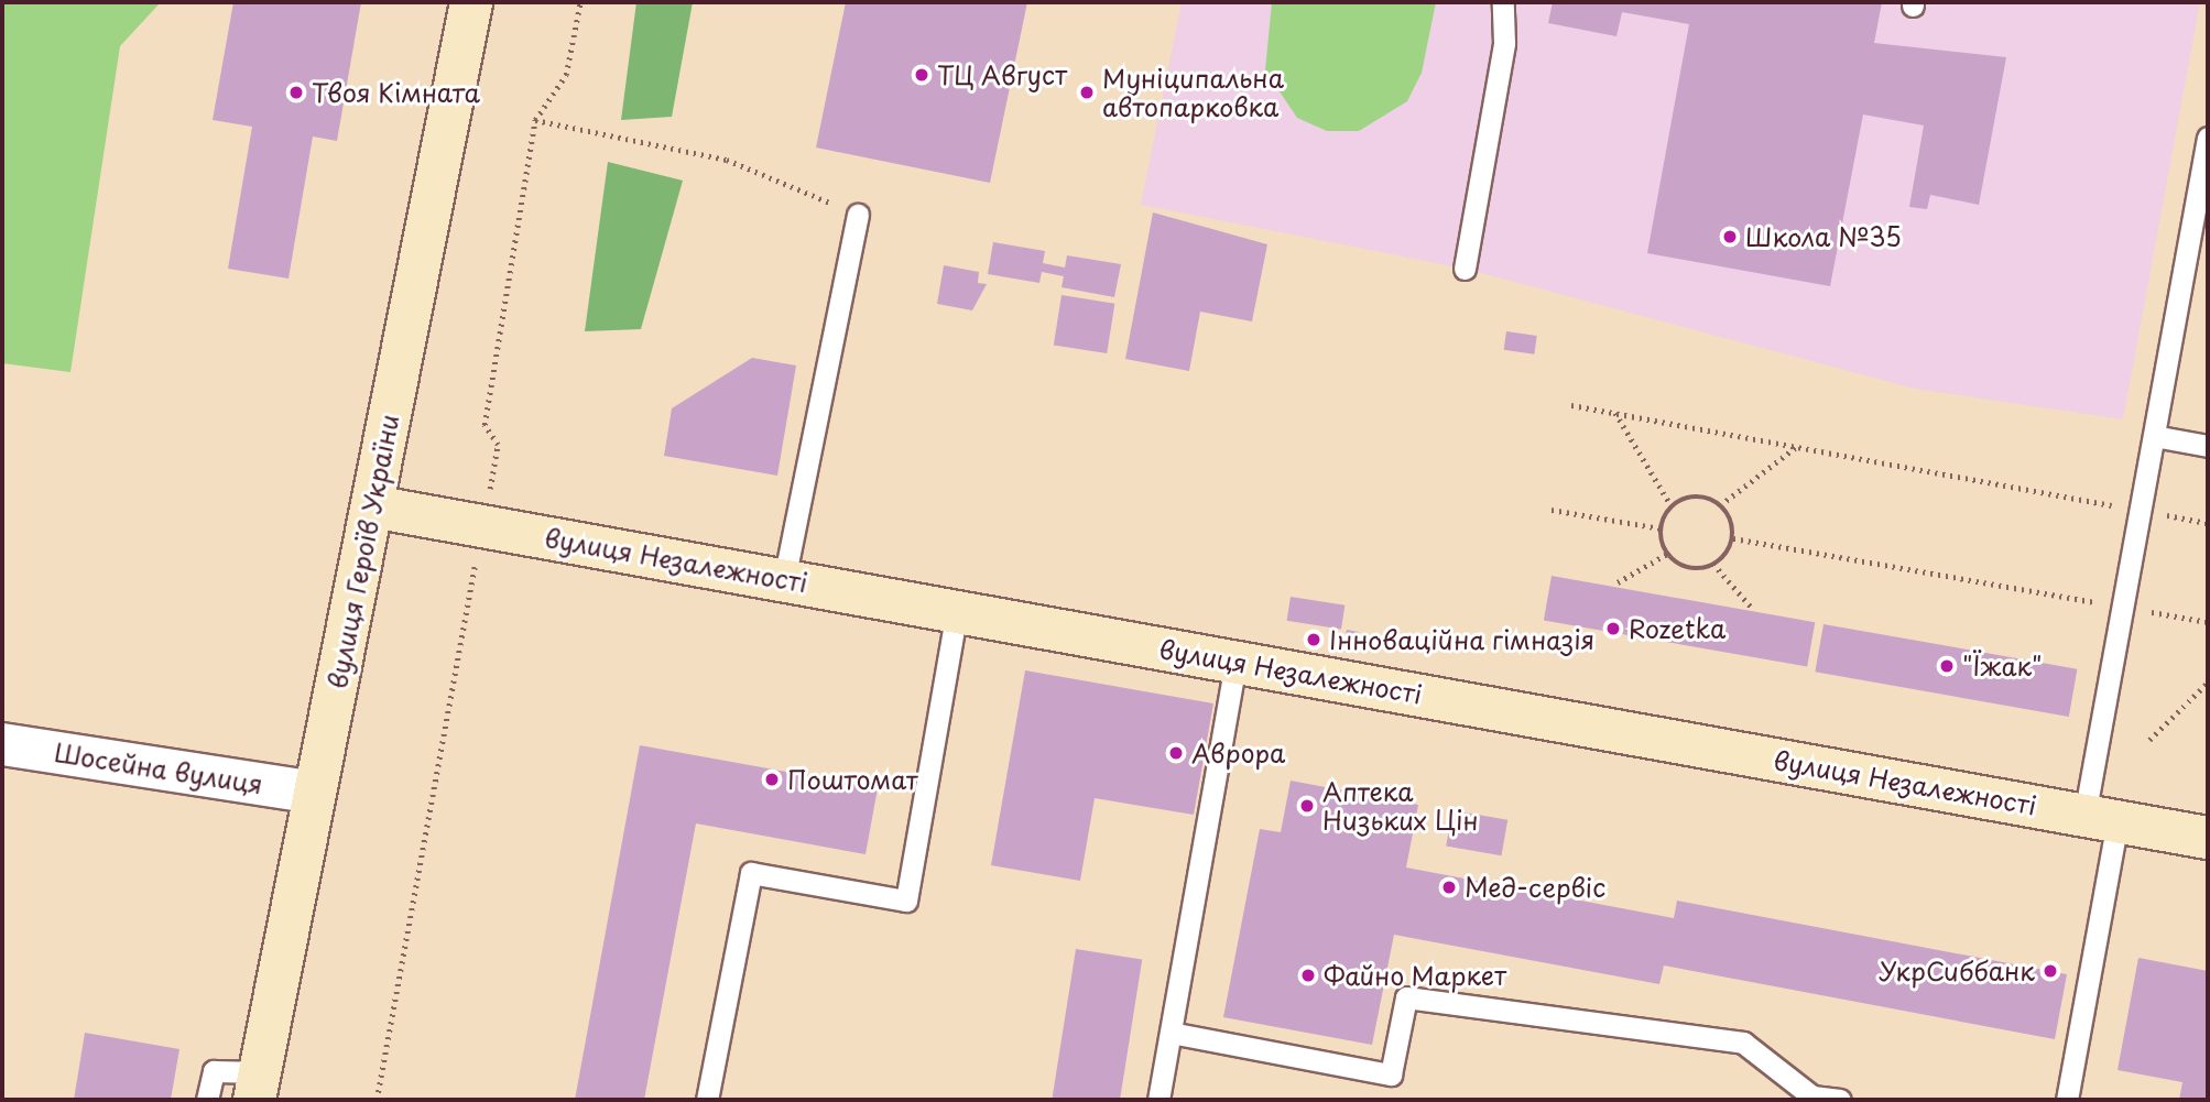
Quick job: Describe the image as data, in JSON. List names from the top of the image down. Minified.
{"streets":{"main road":["вулиця Героїв України","вулиця Незалежності"],"street":["Шосейна вулиця"]},"crossings":[["вулиця Героїв України","вулиця Незалежності"],["вулиця Героїв України","Шосейна вулиця"]],"places":["ТЦ Август","Твоя Кімната","Муніципальна автопарковка","Школа №35","Rozetka","Інноваційна гімназія","\"Їжак\"","Аврора","Поштомат","Аптека Низьких Цін","Мед-сервіс","УкрСиббанк","Файно Маркет"]}
